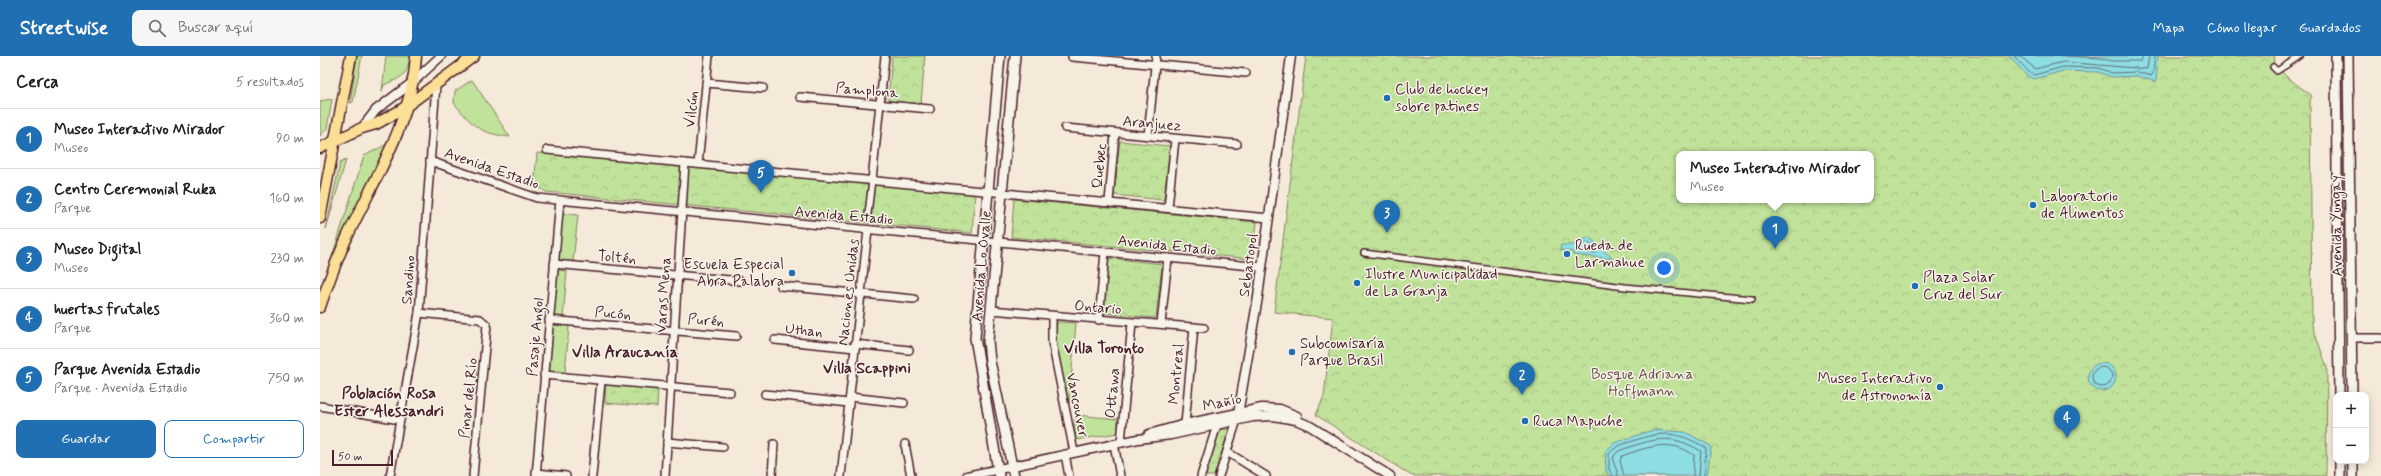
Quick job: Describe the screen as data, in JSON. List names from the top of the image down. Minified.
{"streets":{"main road":["Avenida Yungay","Avenida Lo Ovalle"],"street":["Pamplona","Vilcún","Aranjuez","Quebec","Avenida Estadio","Toltén","Sebastopol","Sandino","Naciones Unidas","Varas Mena","Ontario","Pucón","Purén","Uthan","Pasaje Angol","Montreal","Ottawa","Pinar del Río","Mañío","Vancouver"]},"crossings":[["Aranjuez","Quebec"],["Avenida Estadio","Sebastopol"],["Avenida Estadio","Avenida Lo Ovalle"],["Avenida Estadio","Sandino"],["Avenida Estadio","Naciones Unidas"],["Avenida Estadio","Varas Mena"],["Avenida Estadio","Pasaje Angol"],["Toltén","Varas Mena"],["Toltén","Pasaje Angol"],["Sebastopol","Mañío"],["Avenida Lo Ovalle","Ontario"],["Avenida Lo Ovalle","Mañío"],["Sandino","Pinar del Río"],["Naciones Unidas","Uthan"],["Varas Mena","Pucón"],["Varas Mena","Purén"],["Ontario","Montreal"],["Ontario","Ottawa"],["Ontario","Vancouver"],["Pucón","Purén"],["Pucón","Pasaje Angol"],["Montreal","Mañío"],["Ottawa","Mañío"],["Mañío","Vancouver"]],"districts":["Villa Toronto","Villa Araucanía","Villa Scappini","Población Rosa Ester Alessandri"],"parks":["Bosque Adriana Hoffmann"],"places":["Club de hockey sobre patines","Laboratorio de Alimentos","Rueda de Larmahue","Escuela Especial Abra Palabra","Ilustre Municipalidad de La Granja","Plaza Solar Cruz del Sur","Subcomisaría Parque Brasil","Museo Interactivo de Astronomía","Ruca Mapuche"],"scale_bar":"50 m","page":{"header":"Streetwise","search":"Buscar aquí","nav":["Mapa","Cómo llegar","Guardados"],"heading":["Cerca","5 resultados"],"list":[{"mark":"1","name":"Museo Interactivo Mirador","note":"Museo","value":"90 m"},{"mark":"2","name":"Centro Ceremonial Ruka","note":"Parque","value":"160 m"},{"mark":"3","name":"Museo Digital","note":"Museo","value":"230 m"},{"mark":"4","name":"huertas frutales","note":"Parque","value":"360 m"},{"mark":"5","name":"Parque Avenida Estadio","note":"Parque · Avenida Estadio","value":"750 m"}],"popup":["Museo Interactivo Mirador","Museo"],"pins":["5","3","1","2","4"],"map_buttons":["+","−"],"buttons":["Guardar","Compartir"],"scale":"50 m"}}
